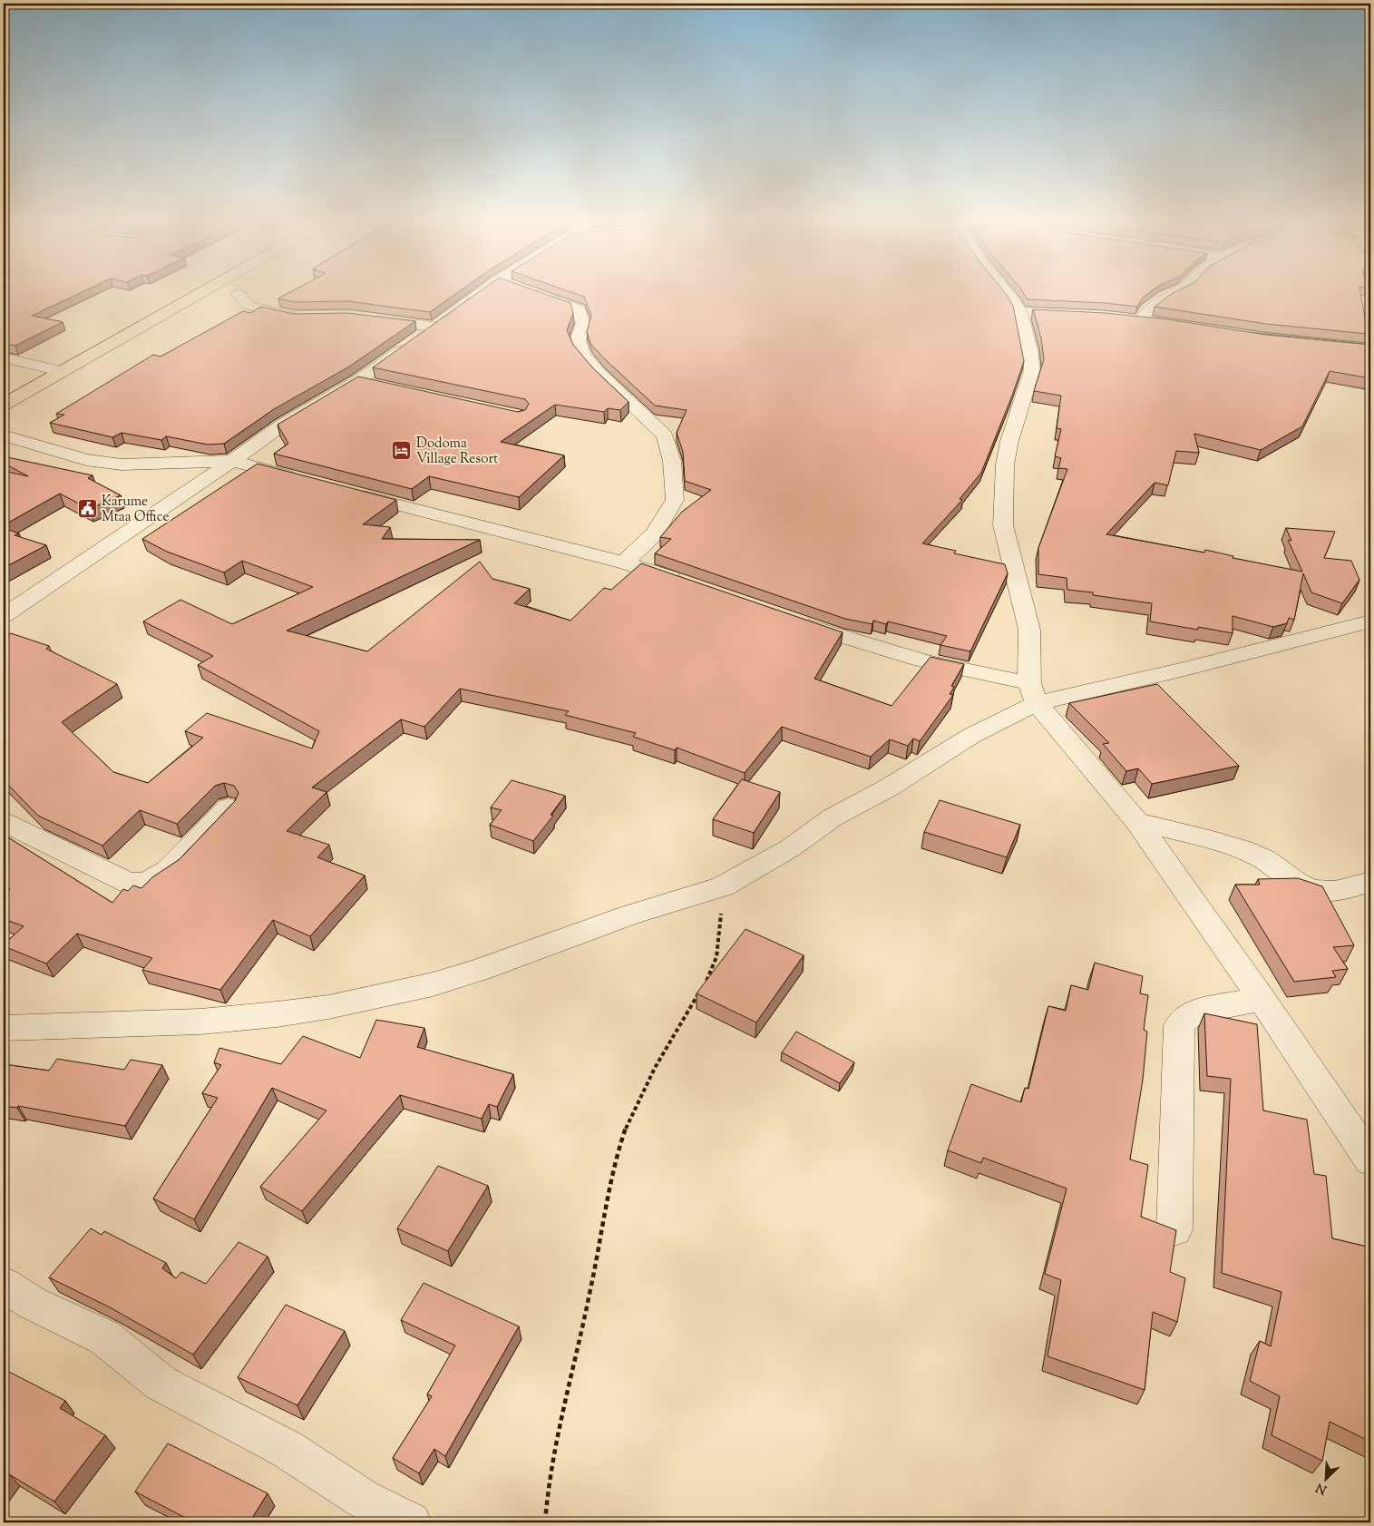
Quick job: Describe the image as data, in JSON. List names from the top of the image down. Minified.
{"places":{"hotel":["Dodoma Village Resort"],"public building":["Karume Mtaa Office"]},"north":"bottom left"}
